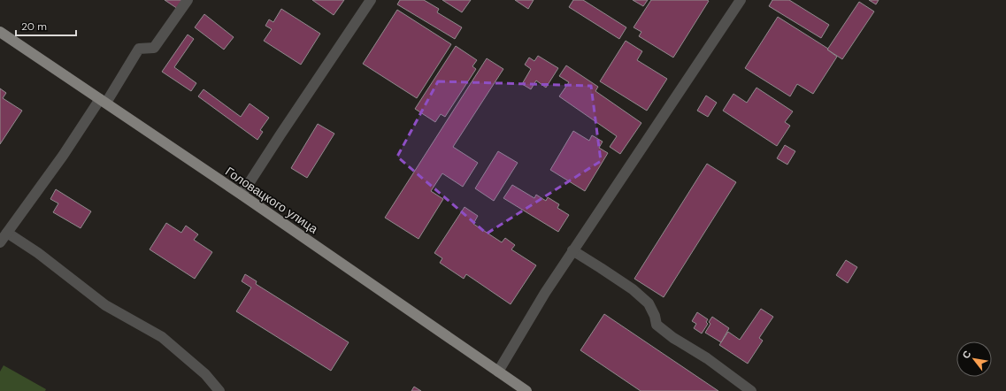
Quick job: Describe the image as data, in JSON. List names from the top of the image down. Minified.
{"streets":{"main road":["Головацкого улица"]},"scale_bar":"20 m","north":"top left"}
